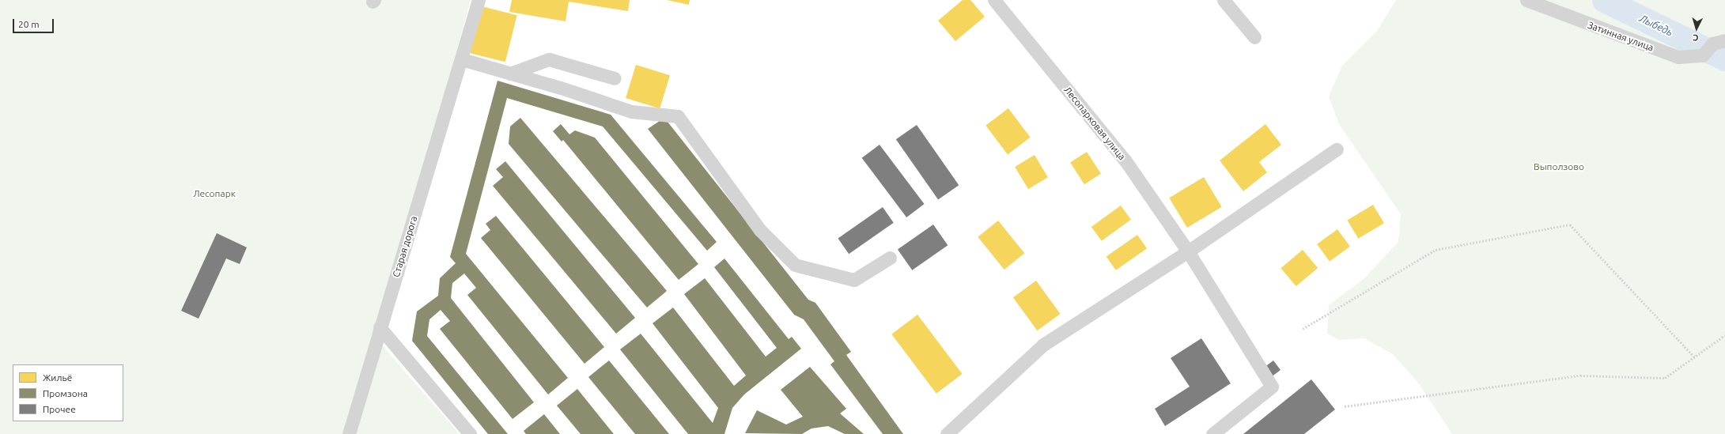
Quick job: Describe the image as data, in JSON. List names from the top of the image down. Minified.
{"streets":{"street":["Затинная улица","Лесопарковая улица","Старая дорога"]},"water":["Лыбедь"],"parks":["Выползово","Лесопарк"],"legend":["Жильё","Промзона","Прочее"],"scale_bar":"20 m","north":"bottom"}
